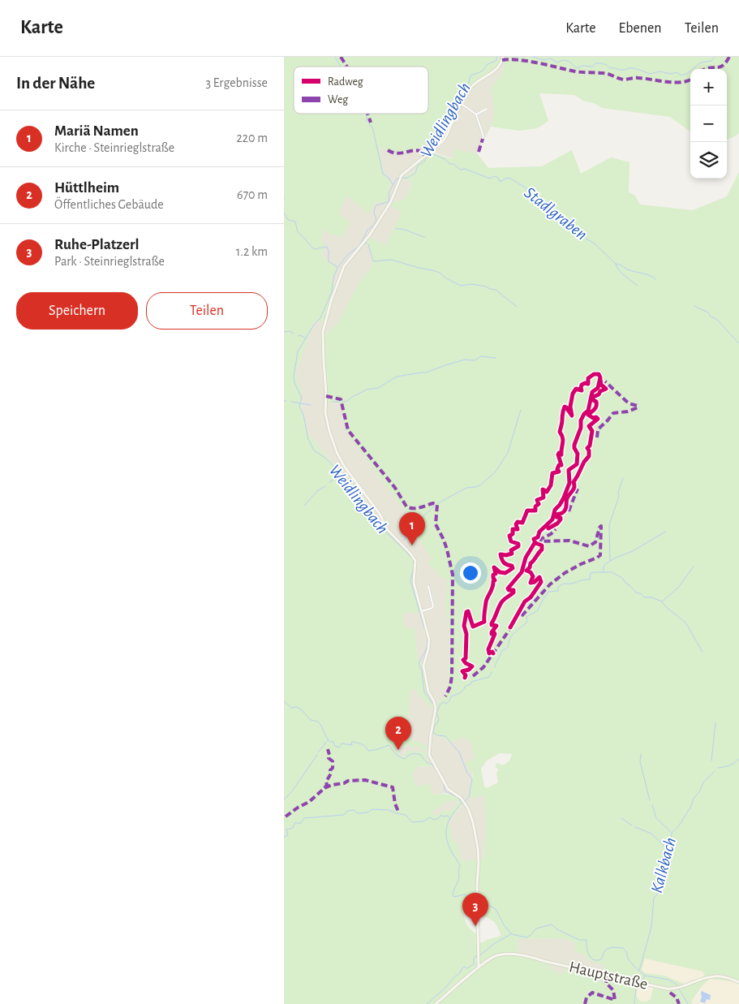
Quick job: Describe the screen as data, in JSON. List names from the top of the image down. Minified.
{"streets":{"main road":["Hauptstraße"]},"water":["Weidlingbach","Stadlgraben","Kalkbach"],"legend":["Radweg","Weg"],"page":{"header":"Karte","nav":["Karte","Ebenen","Teilen"],"heading":["In der Nähe","3 Ergebnisse"],"map_buttons":["+","−"],"list":[{"mark":"1","name":"Mariä Namen","note":"Kirche · Steinrieglstraße","value":"220 m"},{"mark":"2","name":"Hüttlheim","note":"Öffentliches Gebäude","value":"670 m"},{"mark":"3","name":"Ruhe-Platzerl","note":"Park · Steinrieglstraße","value":"1.2 km"}],"buttons":["Speichern","Teilen"],"pins":["1","2","3"]}}
